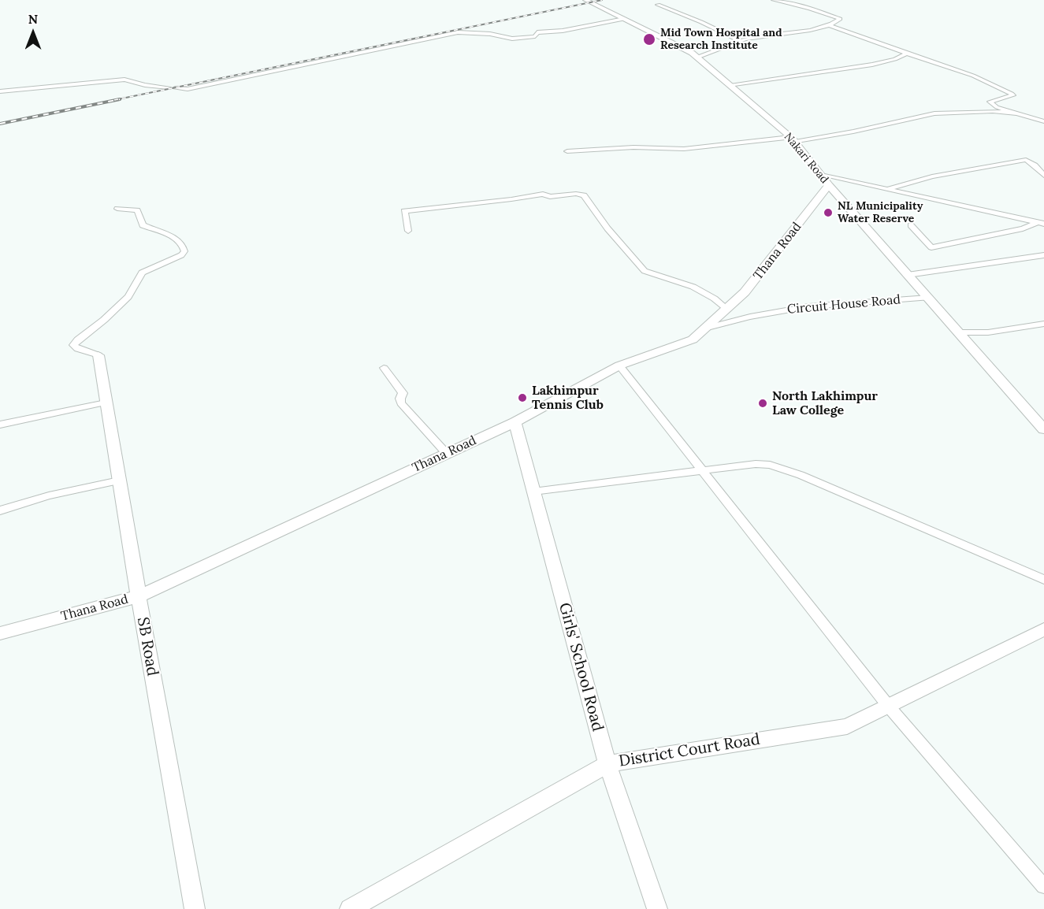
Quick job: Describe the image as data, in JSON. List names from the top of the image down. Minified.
{"streets":{"street":["Nakari Road","Thana Road","Circuit House Road","SB Road","Girls' School Road","District Court Road"]},"crossings":[["Nakari Road","Thana Road"],["Nakari Road","Circuit House Road"],["Thana Road","Circuit House Road"],["Thana Road","SB Road"],["Thana Road","Girls' School Road"],["Girls' School Road","District Court Road"]],"places":["Mid Town Hospital and Research Institute","NL Municipality Water Reserve","Lakhimpur Tennis Club","North Lakhimpur Law College"],"north":"top"}
